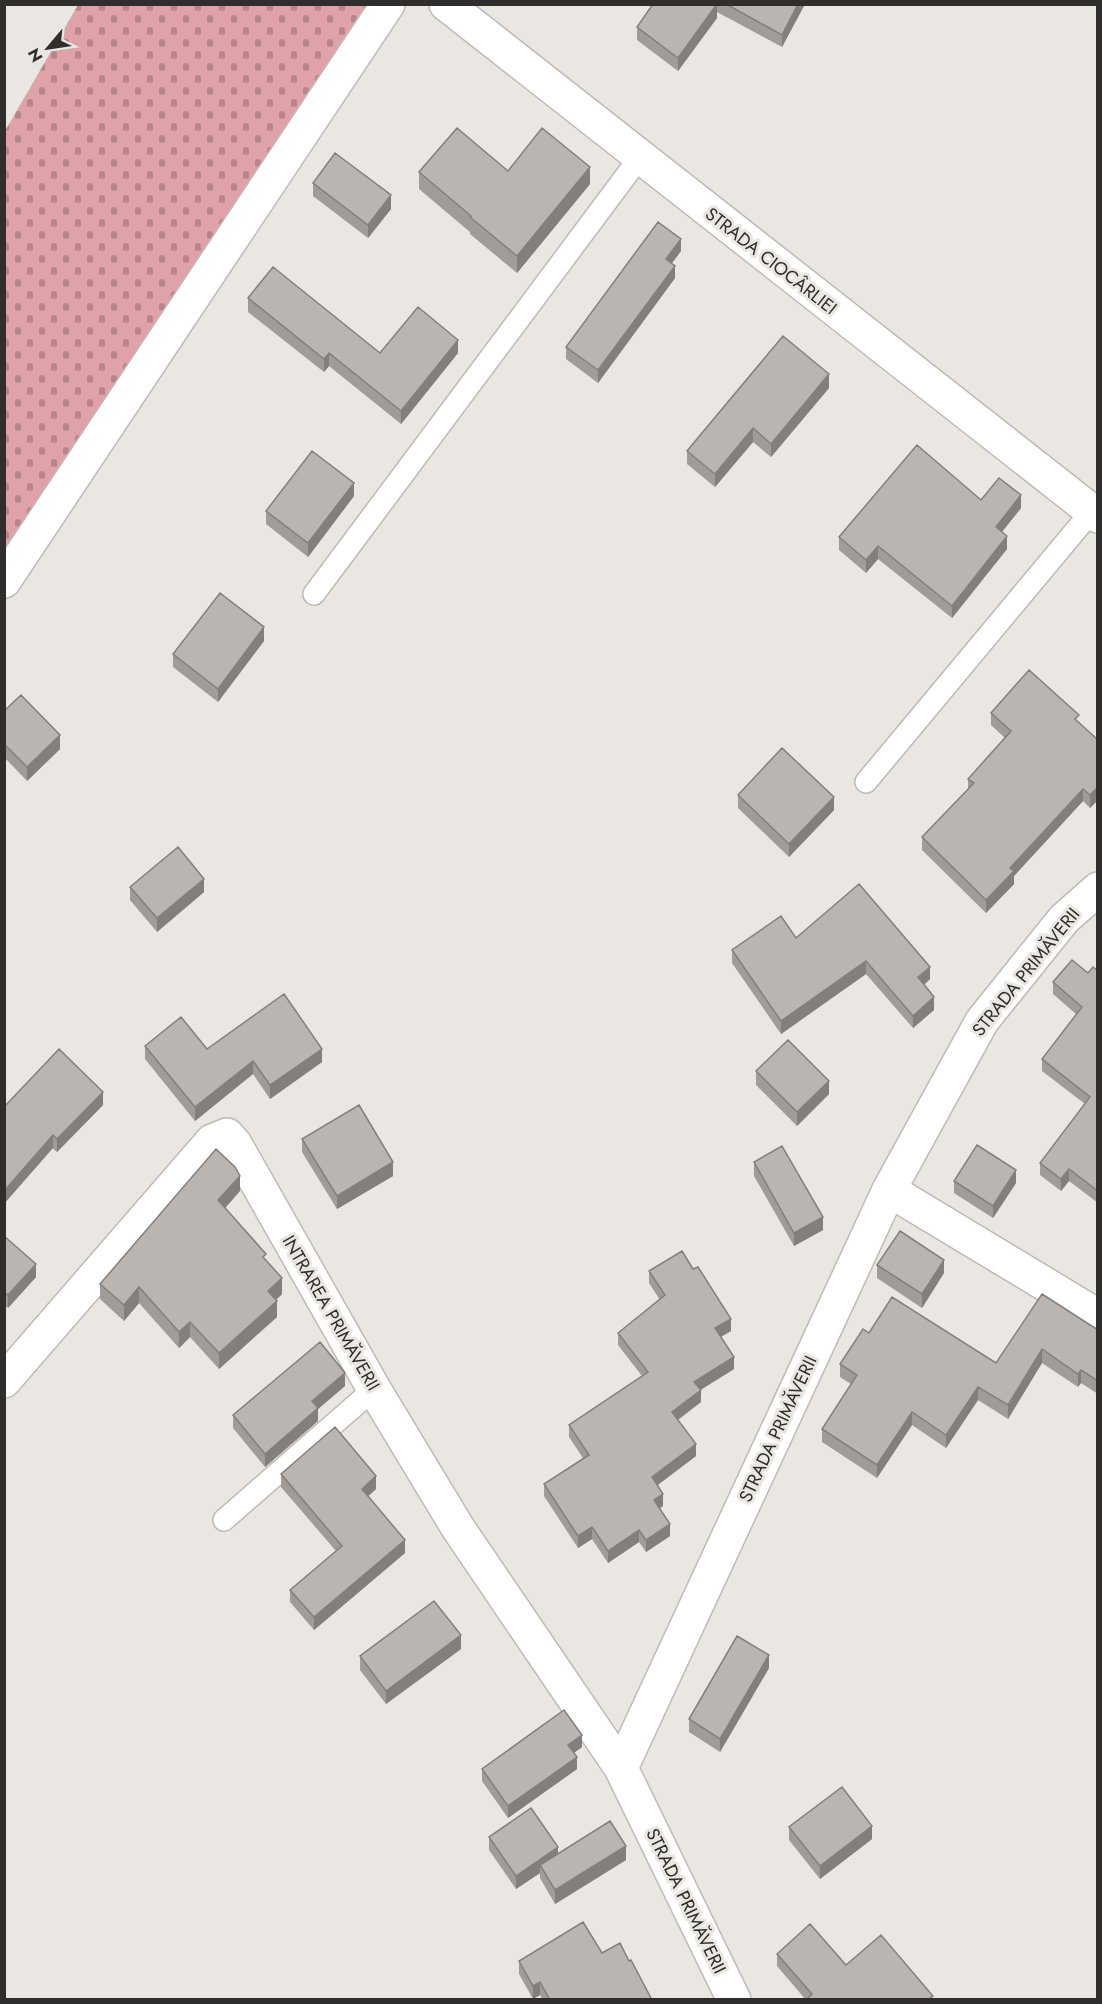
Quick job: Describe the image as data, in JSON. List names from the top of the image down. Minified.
{"streets":{"street":["STRADA CIOCÂRLIEI","STRADA PRIMĂVERII","INTRAREA PRIMĂVERII"]},"crossings":[["STRADA PRIMĂVERII","INTRAREA PRIMĂVERII"]],"north":"bottom left"}
